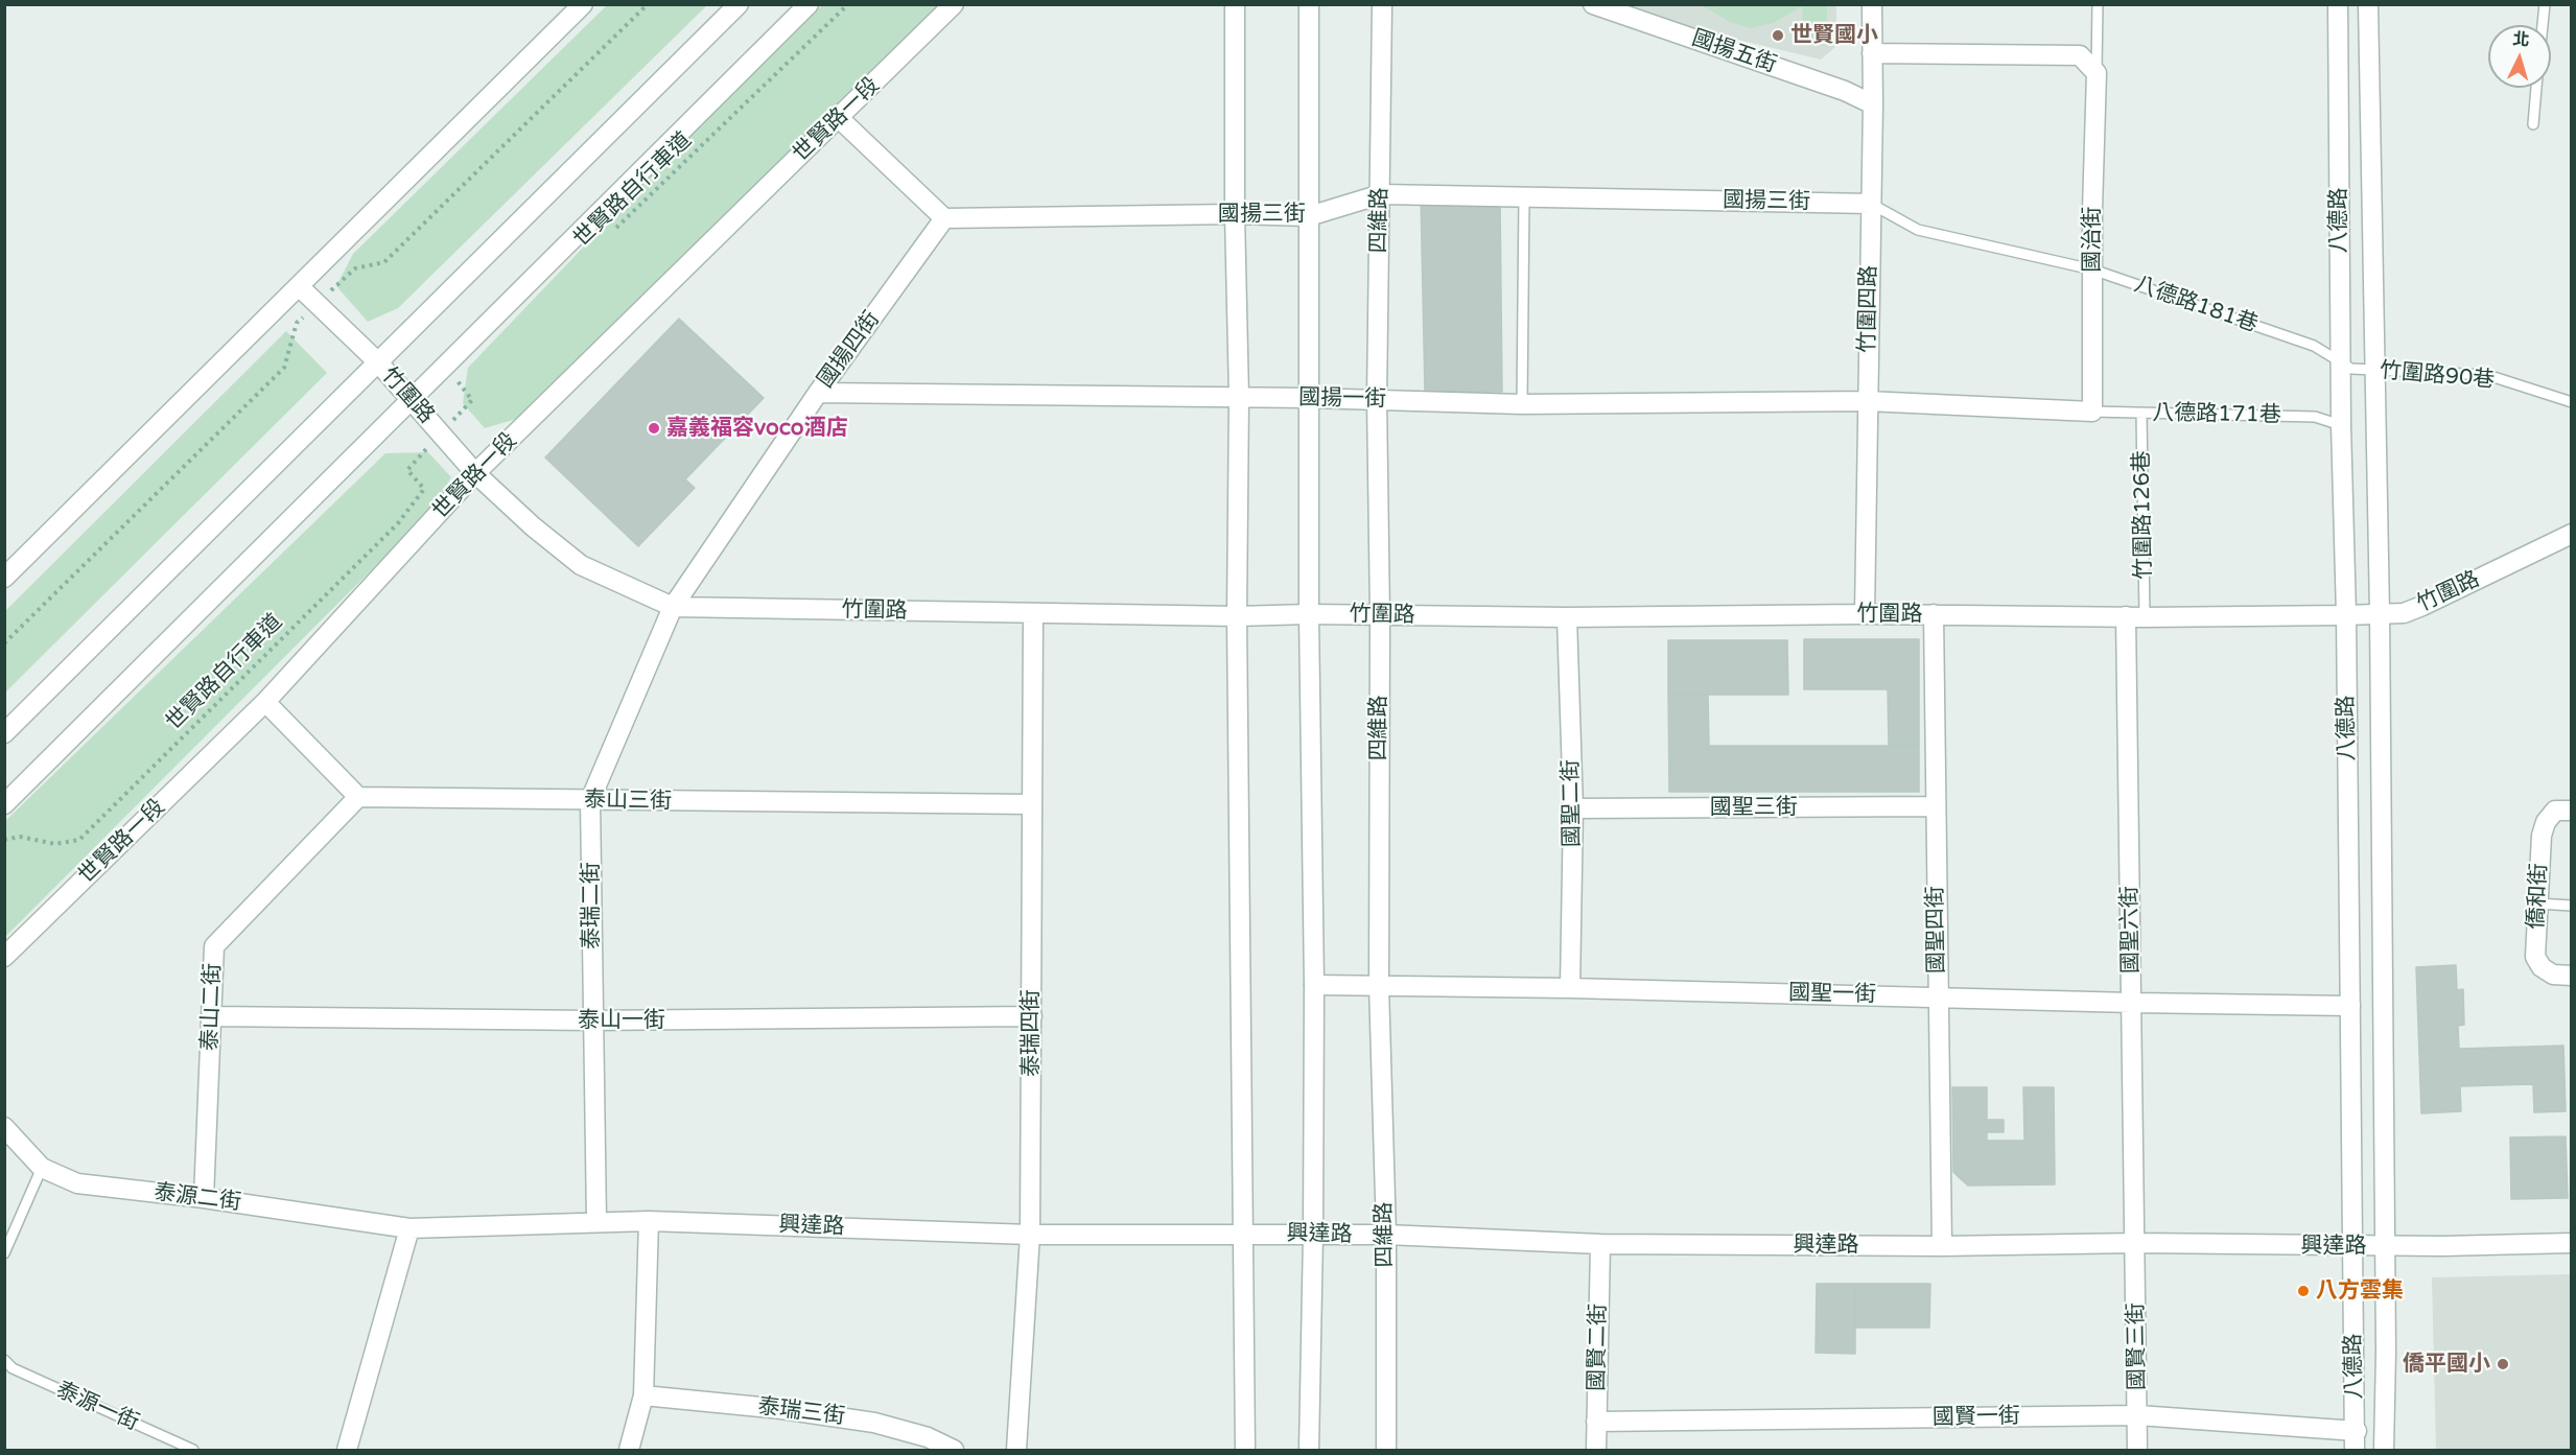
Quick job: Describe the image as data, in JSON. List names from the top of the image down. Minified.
{"streets":{"street":["國揚五街","世賢路一段","國揚三街","四維路","八德路","國治街","竹圍四路","國揚四街","竹圍路","國揚一街","泰山三街","國聖二街","國聖三街","僑和街","泰瑞二街","國聖四街","國聖六街","國聖一街","泰山二街","泰山一街","泰瑞四街","泰源二街","興達路","國賢三街","國賢二街","泰瑞三街","國賢一街"],"lane":["八德路181巷","竹圍路90巷","八德路171巷","竹圍路126巷","泰源一街"],"path":["世賢路自行車道"]},"crossings":[["國揚五街","竹圍四路"],["世賢路一段","竹圍路"],["國揚三街","四維路"],["國揚三街","八德路181巷"],["國揚三街","竹圍四路"],["國揚三街","國揚四街"],["四維路","竹圍路"],["四維路","國揚一街"],["四維路","國聖一街"],["四維路","興達路"],["八德路","八德路181巷"],["八德路","竹圍路90巷"],["八德路","竹圍路"],["八德路","八德路171巷"],["八德路","國聖一街"],["八德路","興達路"],["八德路","國賢一街"],["國治街","八德路181巷"],["國治街","八德路171巷"],["八德路181巷","竹圍四路"],["八德路181巷","竹圍路90巷"],["竹圍四路","竹圍路"],["竹圍四路","國揚一街"],["國揚四街","竹圍路"],["國揚四街","國揚一街"],["國揚四街","泰瑞二街"],["竹圍路","竹圍路126巷"],["竹圍路","國聖二街"],["竹圍路","泰瑞二街"],["竹圍路","國聖四街"],["竹圍路","國聖六街"],["竹圍路","泰瑞四街"],["八德路171巷","竹圍路126巷"],["竹圍路126巷","國聖六街"],["泰山三街","泰瑞二街"],["泰山三街","泰山二街"],["泰山三街","泰瑞四街"],["國聖二街","國聖三街"],["國聖二街","國聖一街"],["國聖三街","國聖四街"],["泰瑞二街","泰山一街"],["泰瑞二街","興達路"],["國聖四街","國聖一街"],["國聖四街","興達路"],["國聖六街","國聖一街"],["國聖六街","興達路"],["國聖六街","國賢三街"],["泰山二街","泰山一街"],["泰山二街","泰源二街"],["泰山一街","泰瑞四街"],["泰瑞四街","興達路"],["泰源二街","興達路"],["興達路","國賢三街"],["興達路","國賢二街"],["國賢三街","國賢一街"],["國賢二街","國賢一街"]],"places":["世賢國小","嘉義福容voco酒店","八方雲集","僑平國小"],"north":"top"}
